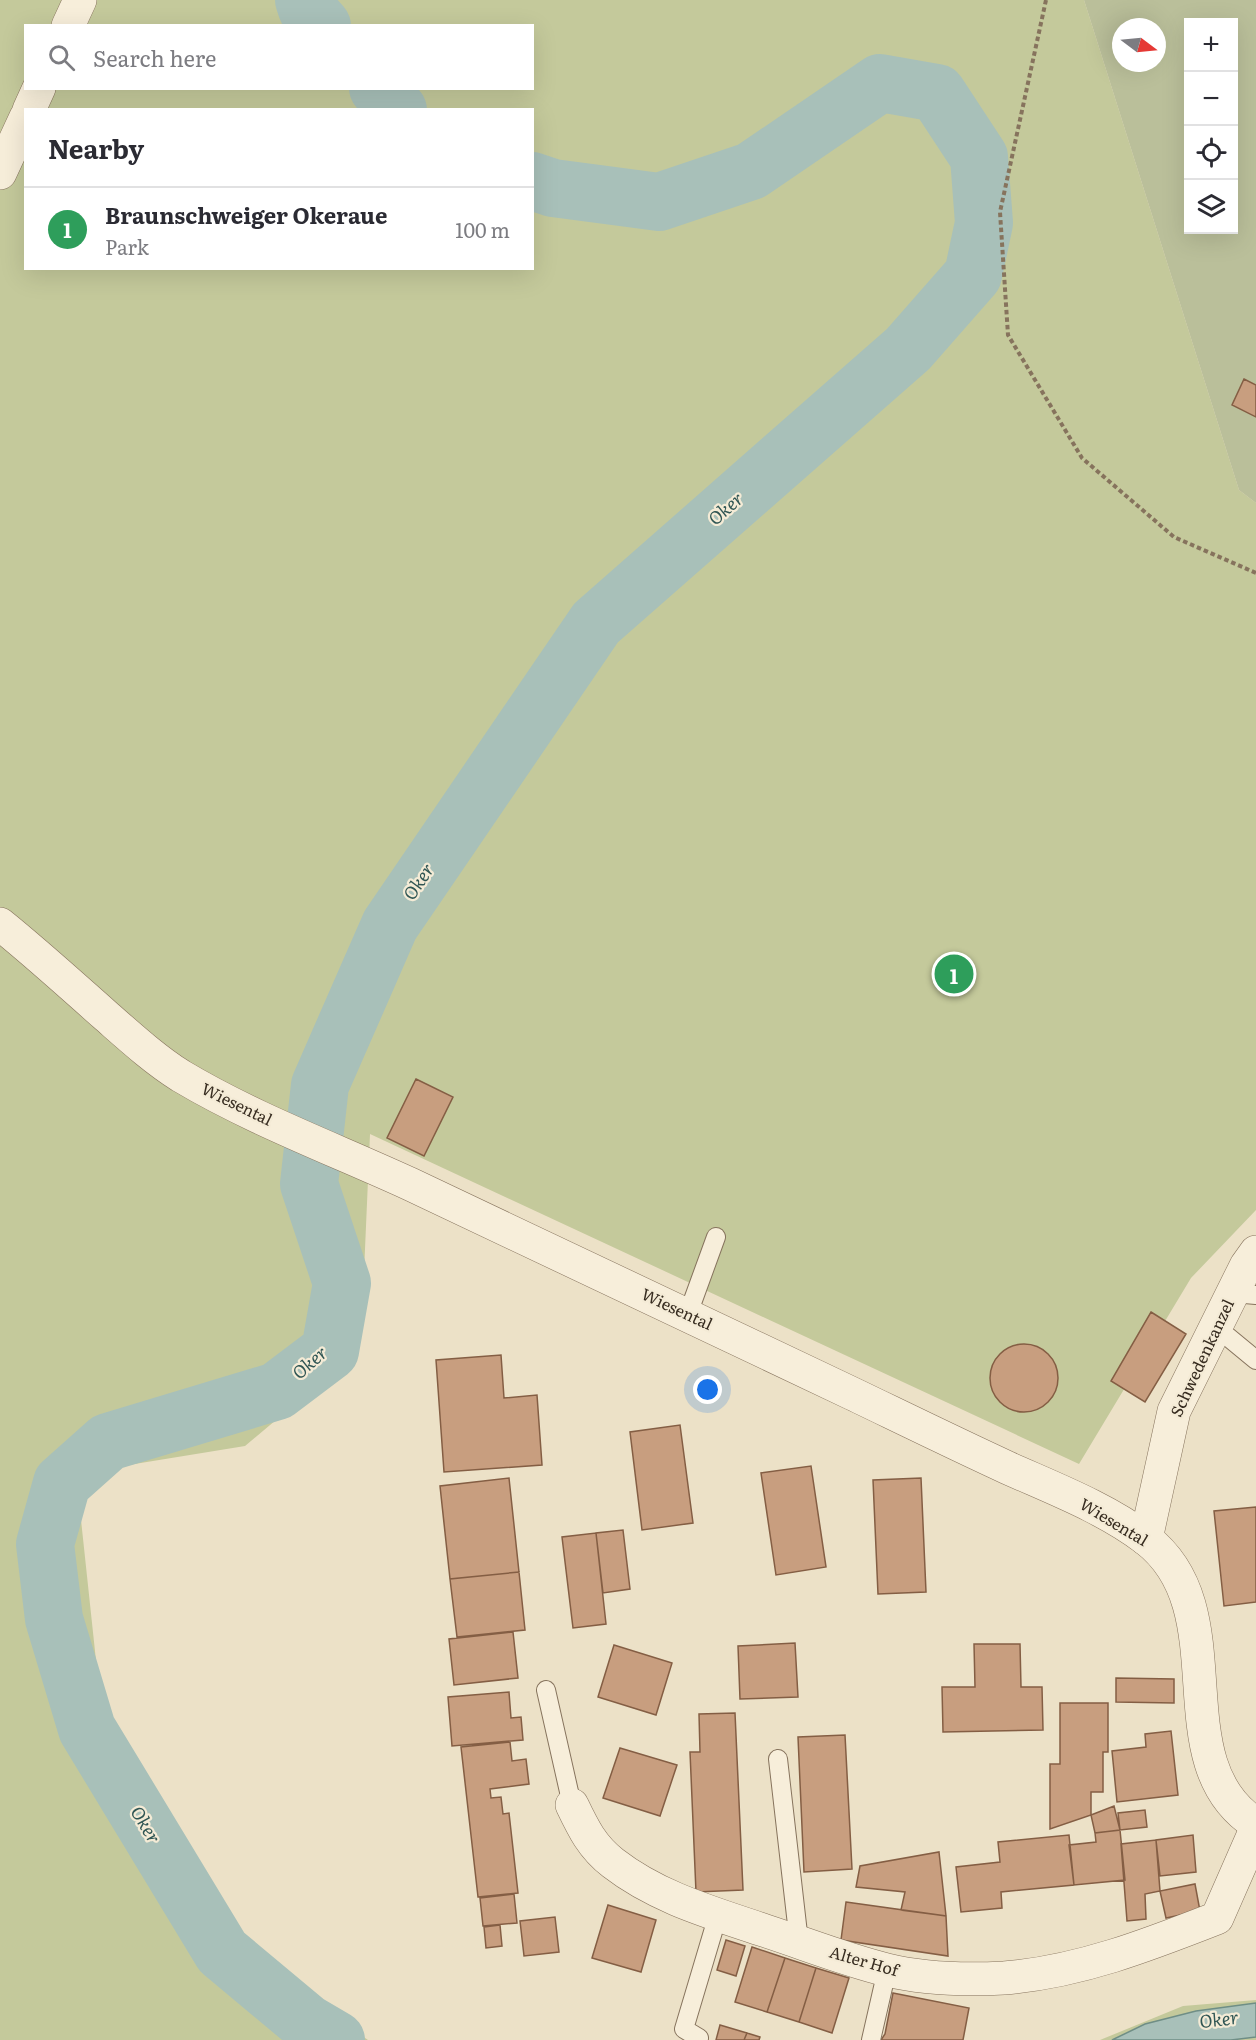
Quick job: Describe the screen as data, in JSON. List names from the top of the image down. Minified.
{"streets":{"street":["Wiesental","Schwedenkanzel","Alter Hof"]},"crossings":[["Wiesental","Schwedenkanzel"]],"water":["Oker"],"north":"right","page":{"map_buttons":["+","−"],"search":"Search here","heading":"Nearby","list":[{"mark":"1","name":"Braunschweiger Okeraue","note":"Park","value":"100 m"}],"pins":"1"}}
